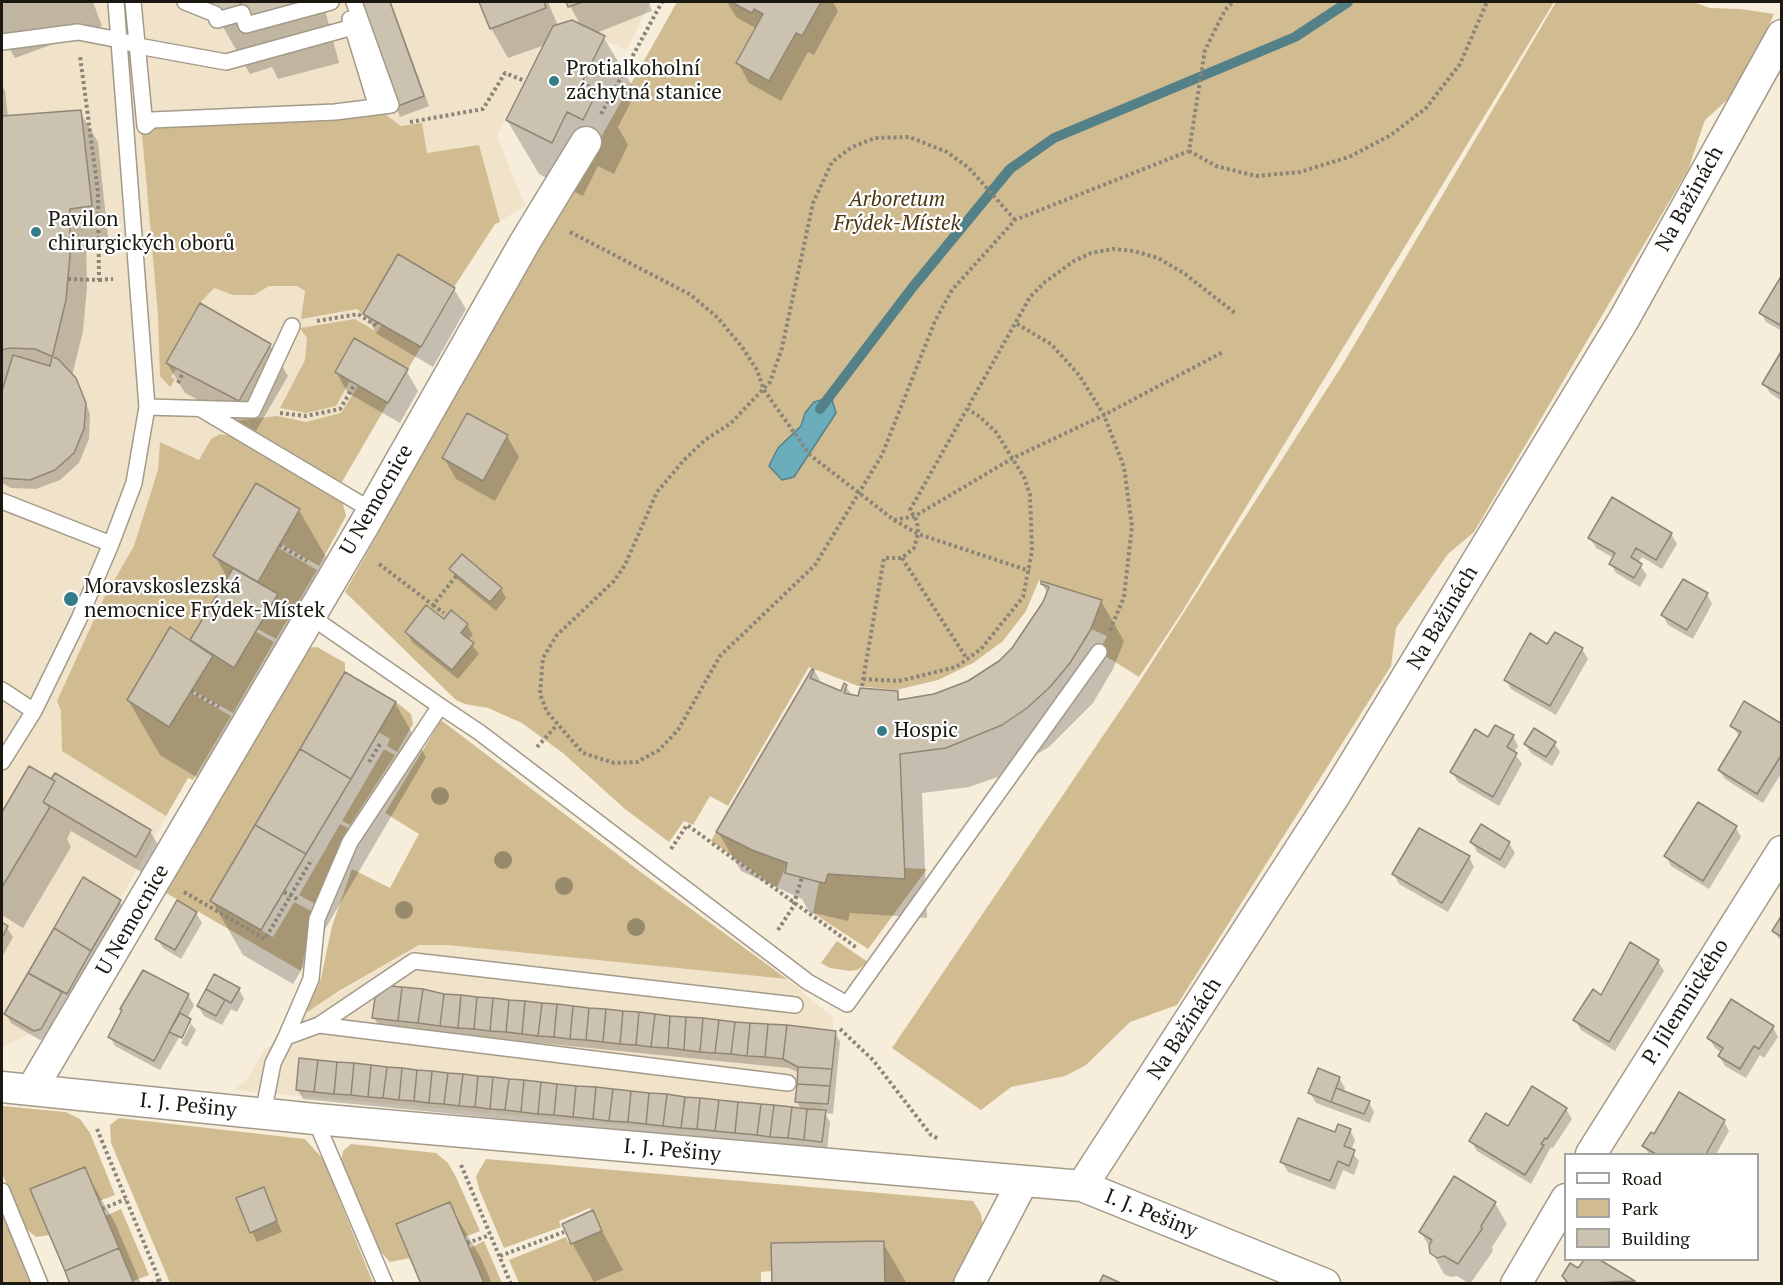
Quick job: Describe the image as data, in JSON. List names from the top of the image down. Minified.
{"streets":{"street":["Na Bažinách","U Nemocnice","P. Jilemnického","I. J. Pešiny"]},"crossings":[["Na Bažinách","I. J. Pešiny"],["U Nemocnice","I. J. Pešiny"]],"parks":["Arboretum Frýdek-Místek"],"places":["Protialkoholní záchytná stanice","Pavilon chirurgických oborů","Moravskoslezská nemocnice Frýdek-Místek","Hospic"],"legend":["Road","Park","Building"]}
